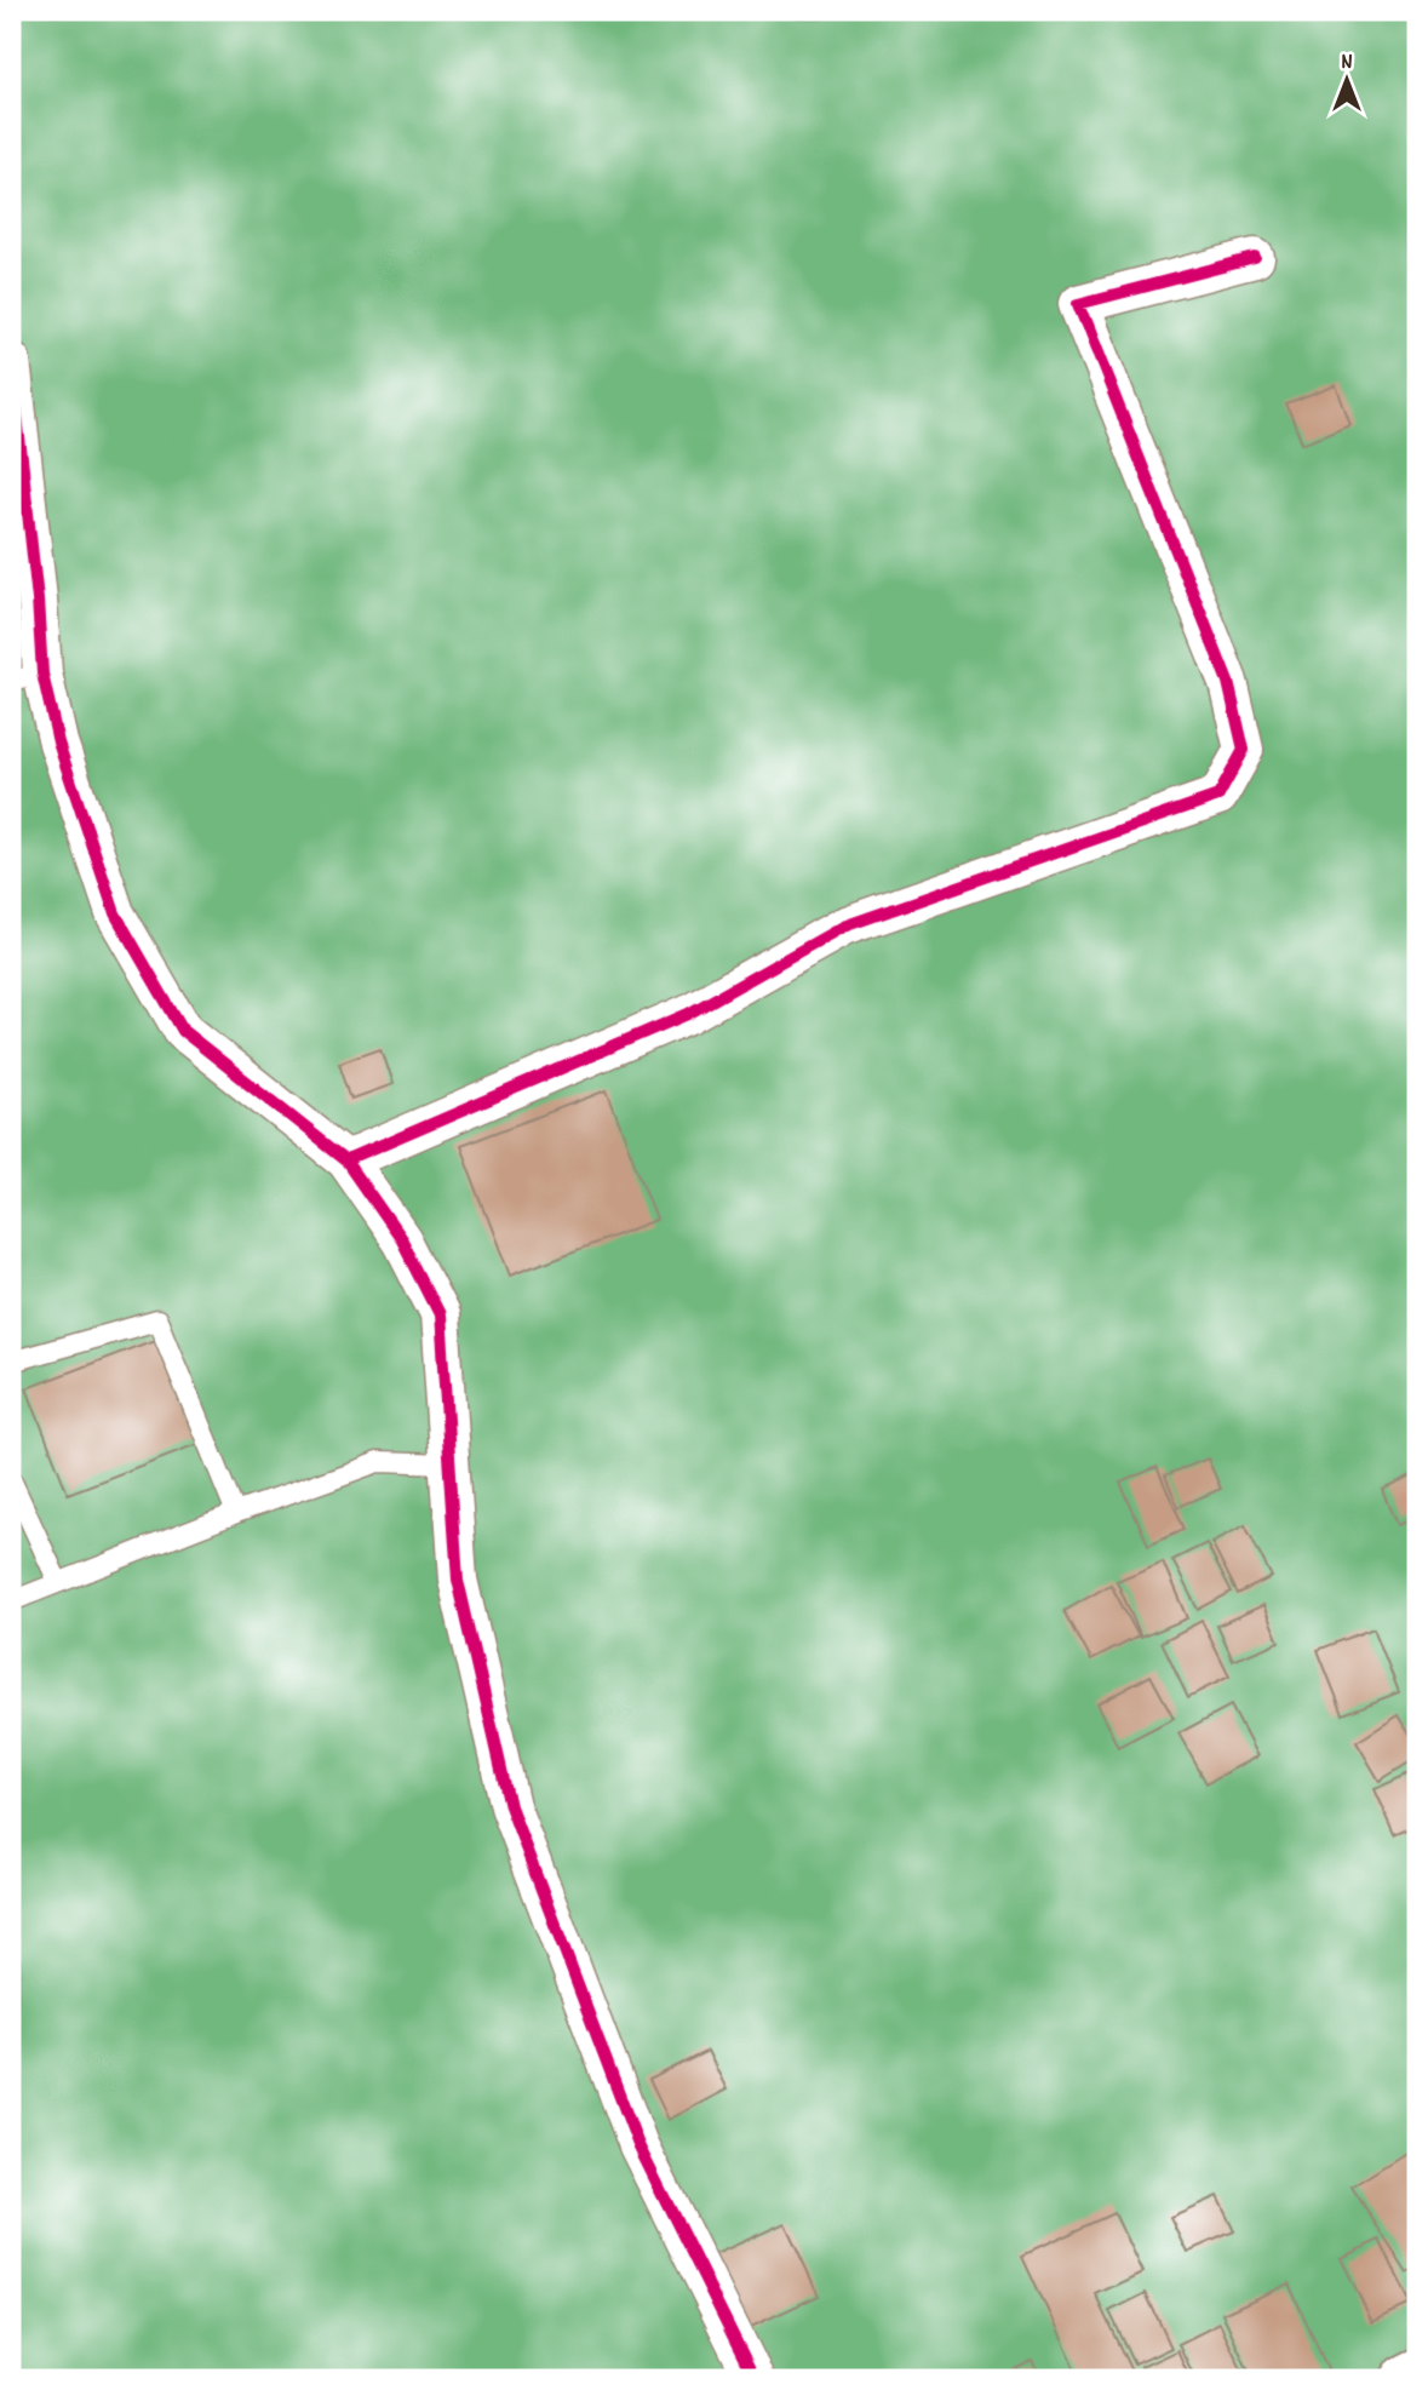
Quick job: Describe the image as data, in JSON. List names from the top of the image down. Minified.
{"north":"top"}
